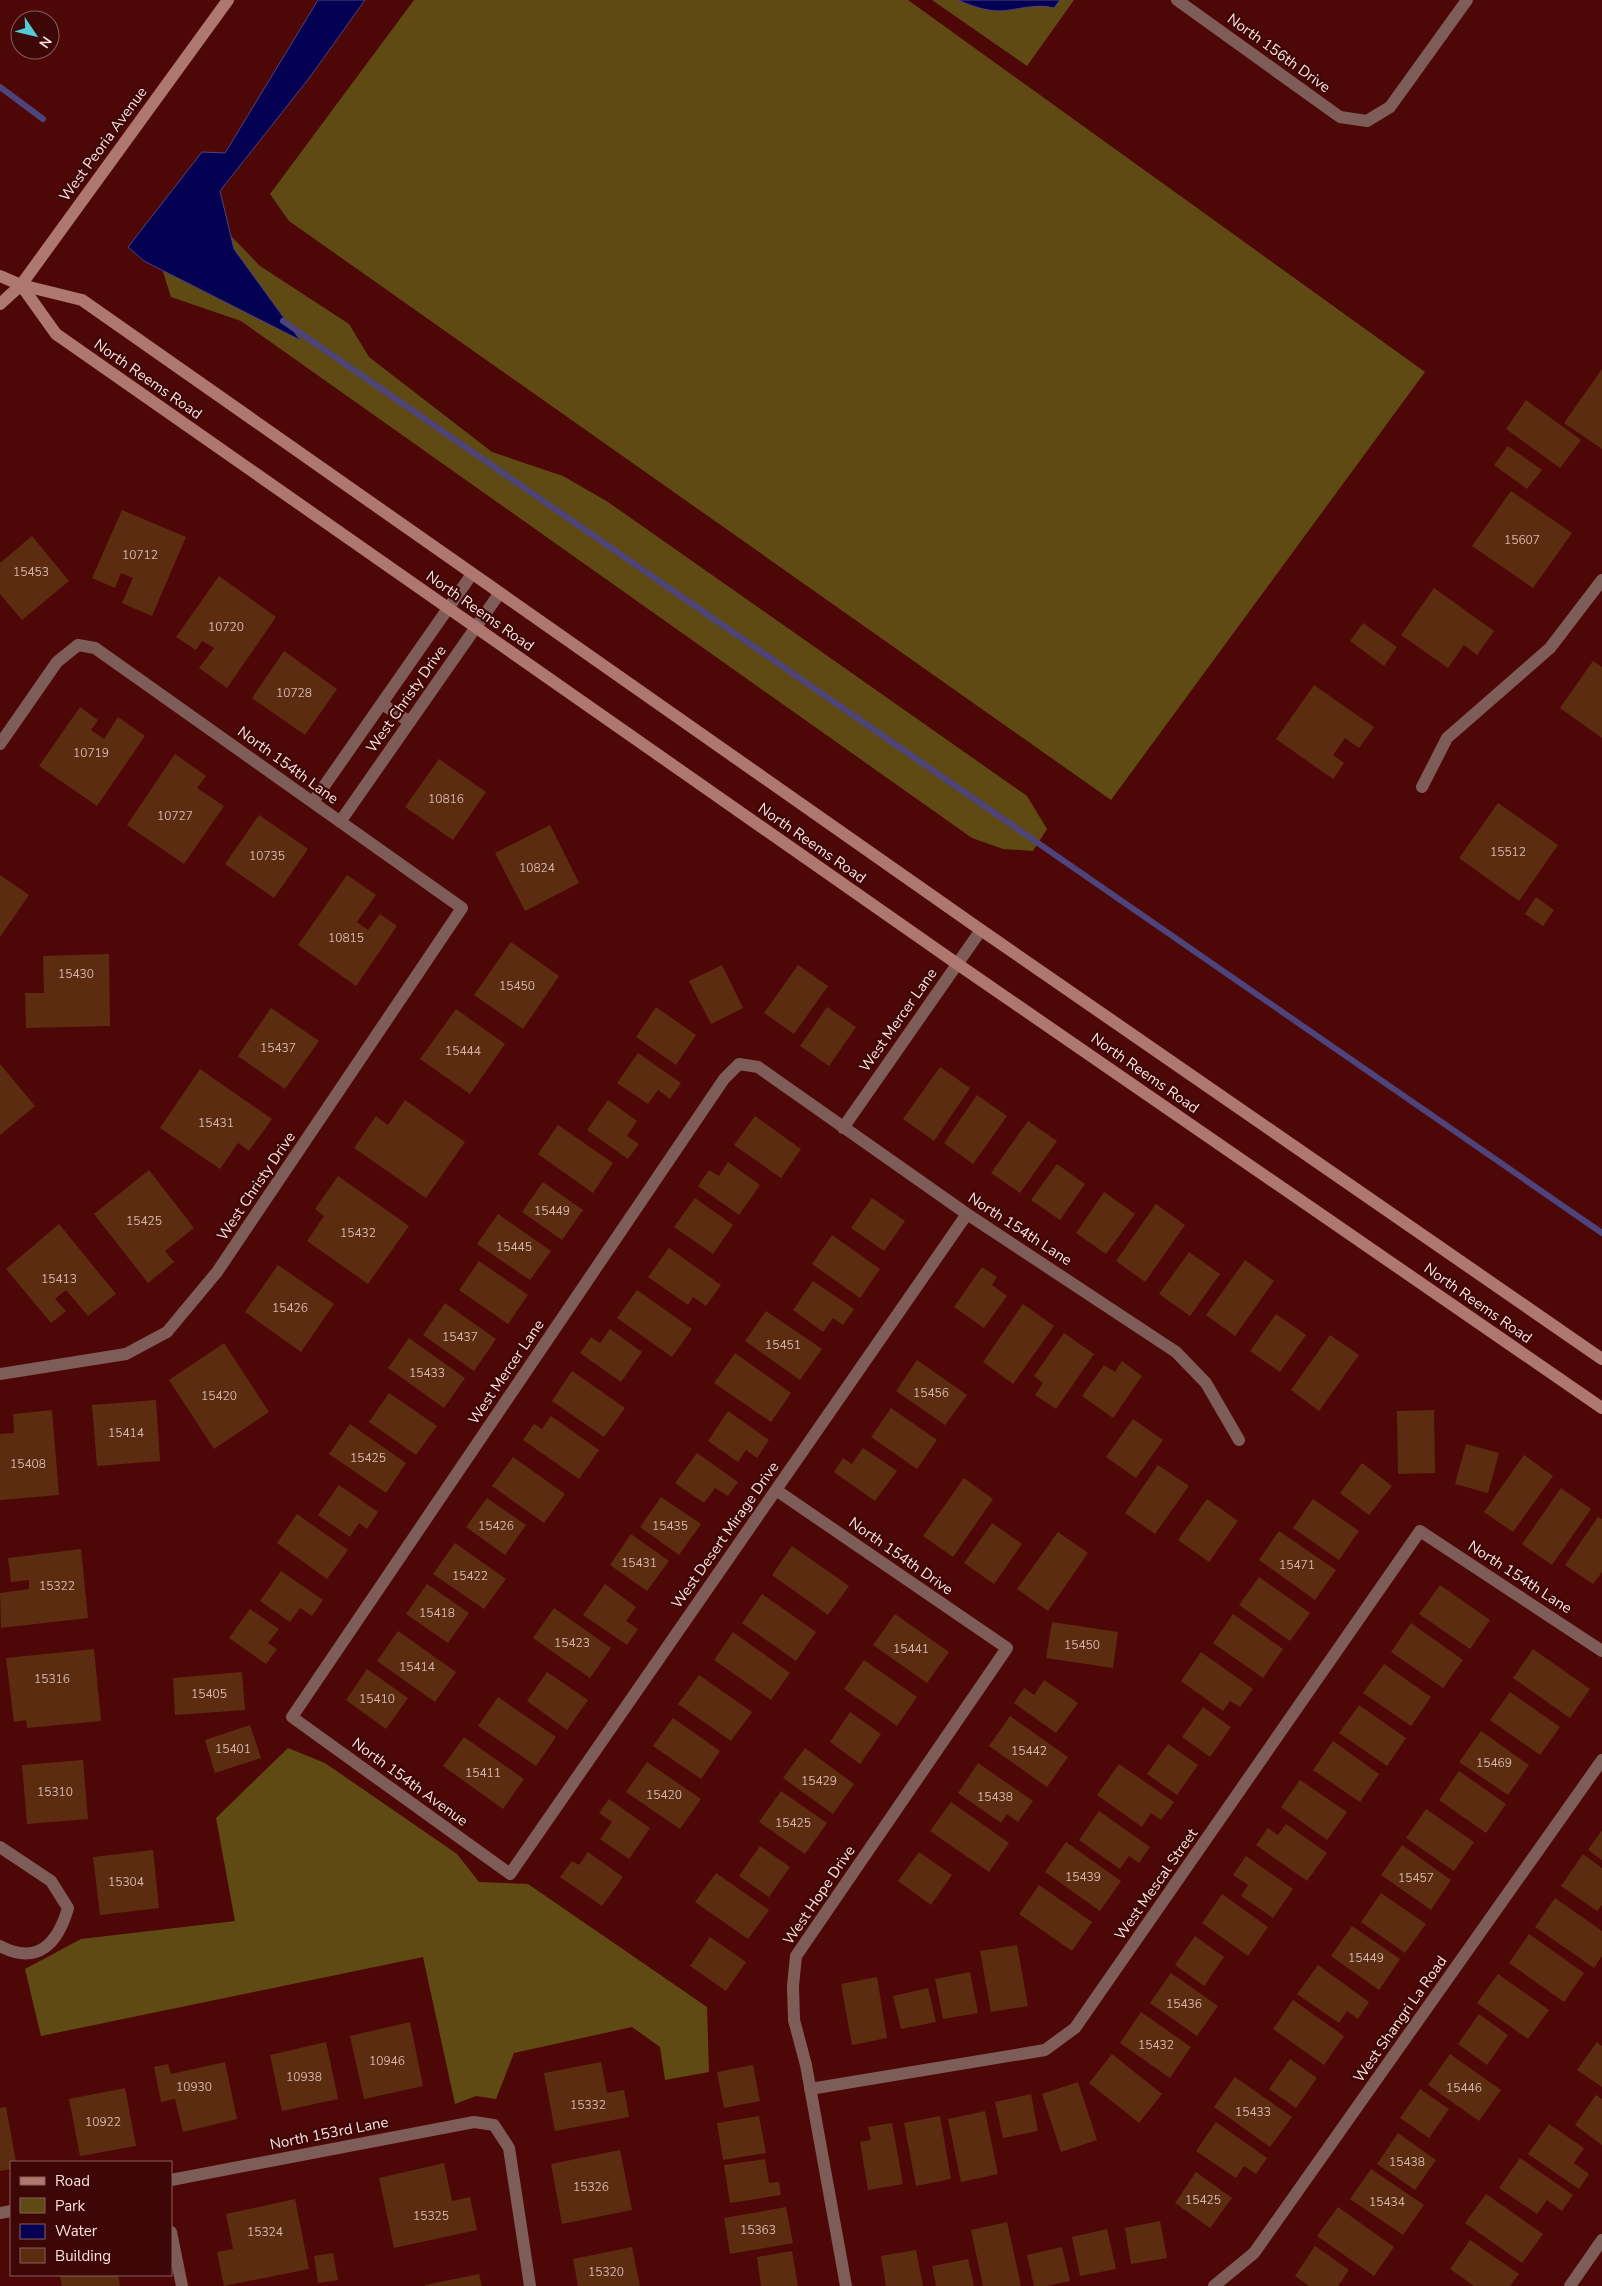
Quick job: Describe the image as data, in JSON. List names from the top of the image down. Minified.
{"streets":{"main road":["West Peoria Avenue","North Reems Road"],"street":["North 156th Drive","West Christy Drive","North 154th Lane","West Mercer Lane","West Desert Mirage Drive","North 154th Drive","North 154th Avenue","West Mescal Street","West Hope Drive","West Shangri La Road","North 153rd Lane"]},"crossings":[["West Peoria Avenue","North Reems Road"],["North Reems Road","West Christy Drive"],["North Reems Road","West Mercer Lane"],["West Christy Drive","North 154th Lane"],["North 154th Lane","West Mercer Lane"],["North 154th Lane","West Desert Mirage Drive"],["North 154th Lane","West Mescal Street"],["West Mercer Lane","North 154th Avenue"],["West Desert Mirage Drive","North 154th Drive"],["West Desert Mirage Drive","North 154th Avenue"],["North 154th Drive","West Hope Drive"],["West Mescal Street","West Hope Drive"]],"house_numbers":["15607","10712","15453","10720","10728","10719","10816","10727","15512","10735","10824","10815","15430","15450","15437","15444","15431","15449","15425","15432","15445","15413","15426","15437","15451","15433","15456","15420","15414","15425","15408","15426","15435","15431","15471","15422","15322","15418","15423","15450","15441","15414","15316","15405","15410","15401","15442","15469","15411","15429","15310","15420","15438","15425","15439","15457","15304","15449","15436","15432","10946","10938","10930","15446","15332","15433","10922","15438","15326","15425","15434","15325","15363","15324","15320"],"legend":["Road","Park","Water","Building"],"north":"bottom right"}
